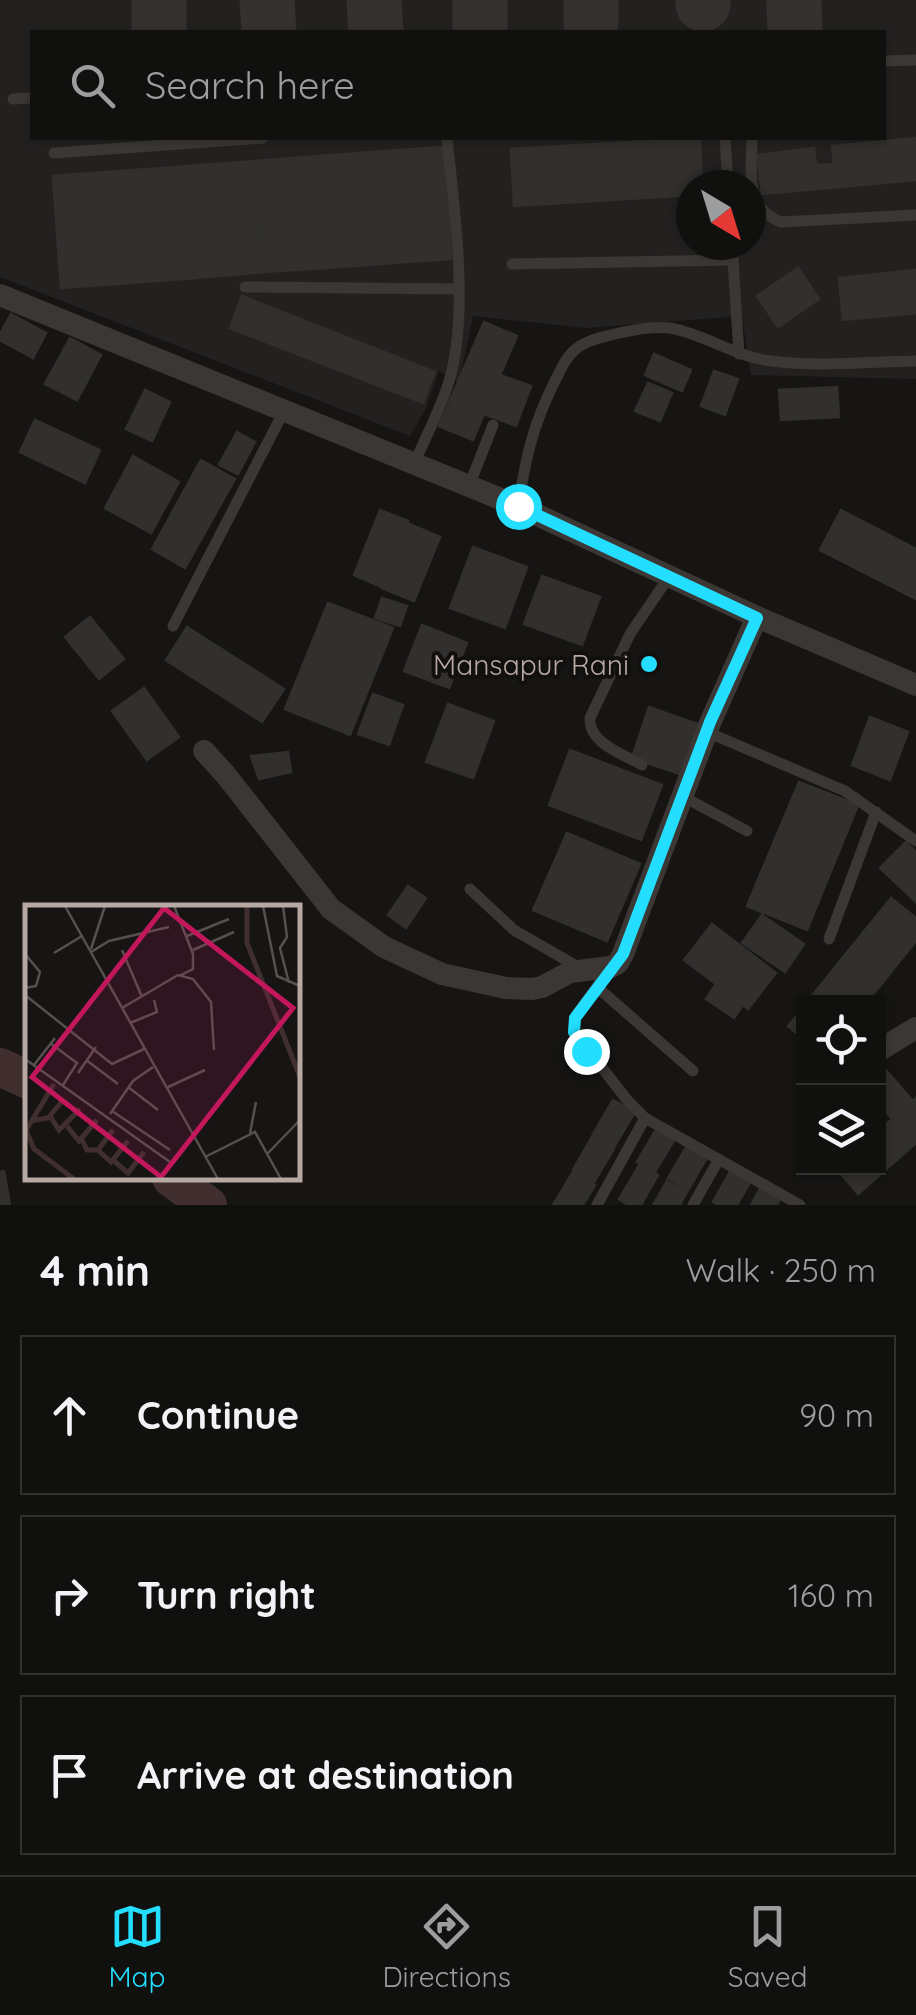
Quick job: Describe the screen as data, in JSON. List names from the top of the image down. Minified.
{"places":["Mansapur Rani"],"north":"bottom right","page":{"search":"Search here","heading":["4 min","Walk · 250 m"],"list":[["Continue","90 m"],["Turn right","160 m"],"Arrive at destination"],"nav":["Map","Directions","Saved"]}}
